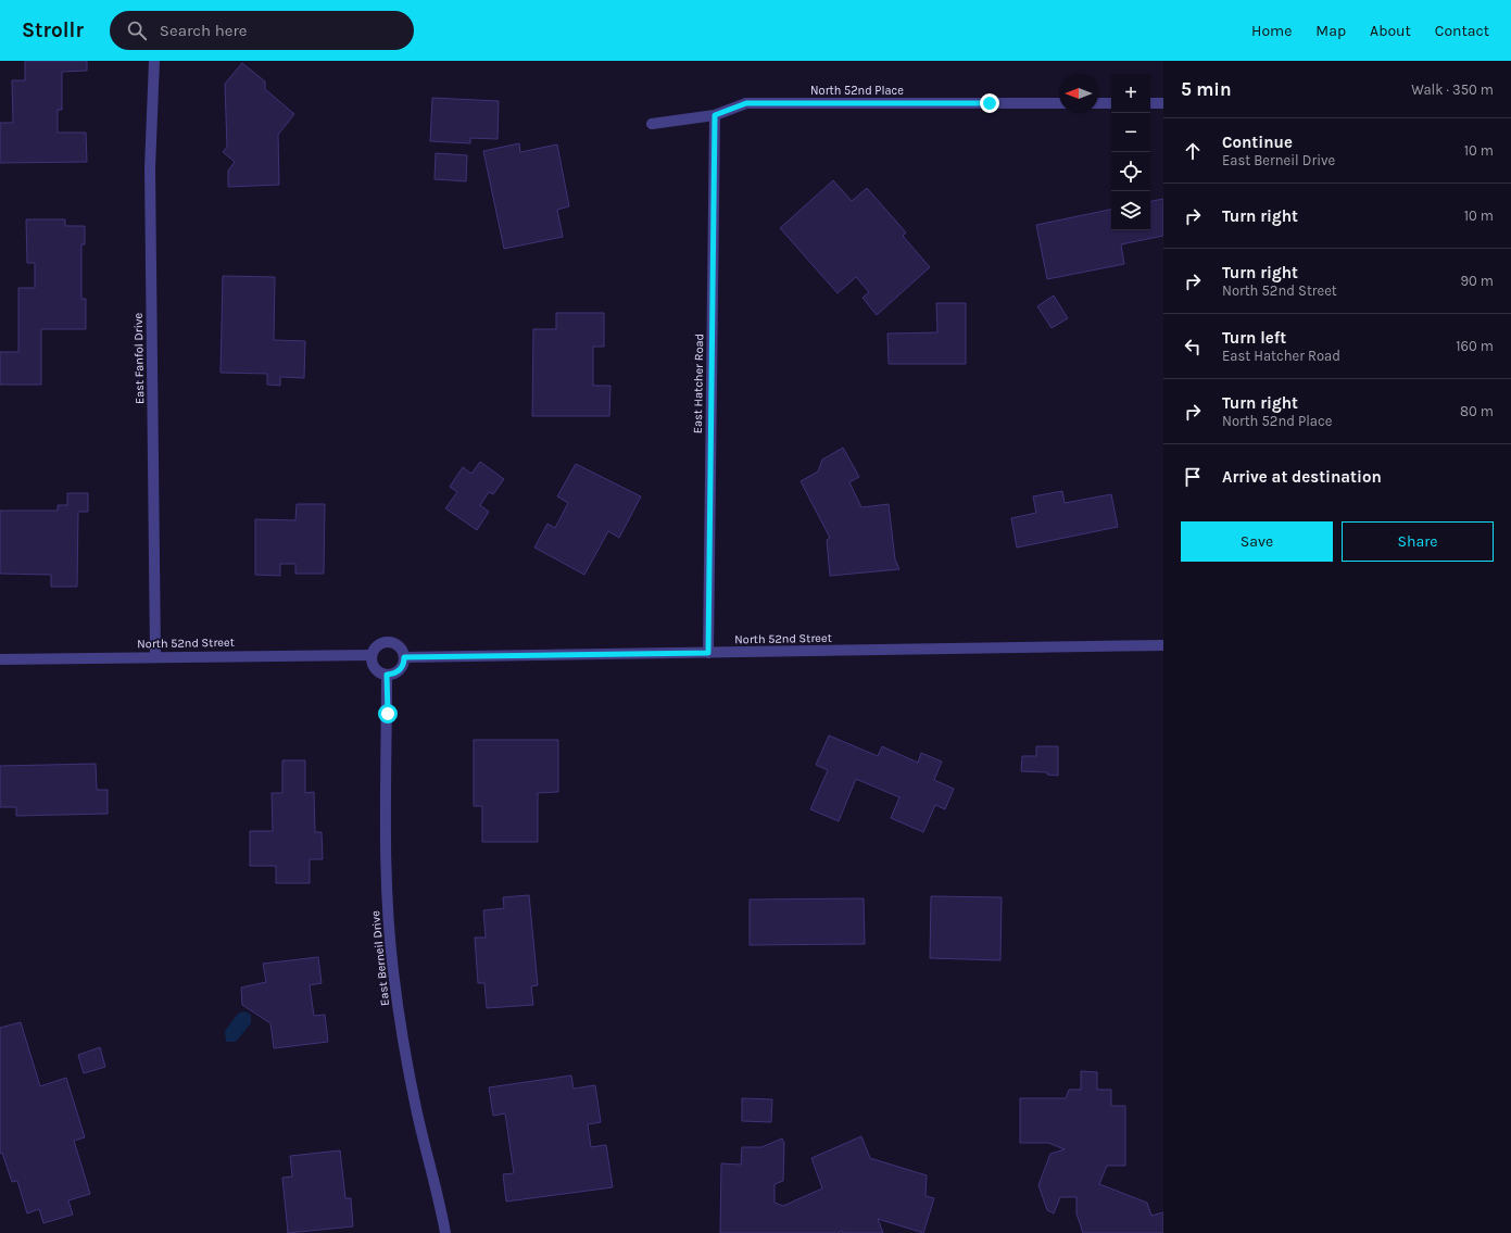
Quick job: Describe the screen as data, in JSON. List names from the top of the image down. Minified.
{"streets":{"street":["North 52nd Place","East Fanfol Drive","East Hatcher Road","North 52nd Street","East Berneil Drive"]},"crossings":[["North 52nd Place","East Hatcher Road"],["East Fanfol Drive","North 52nd Street"],["East Hatcher Road","North 52nd Street"],["North 52nd Street","East Berneil Drive"]],"north":"left","page":{"header":"Strollr","search":"Search here","nav":["Home","Map","About","Contact"],"heading":["5 min","Walk · 350 m"],"map_buttons":["+","−"],"list":[["Continue","East Berneil Drive","10 m"],["Turn right","10 m"],["Turn right","North 52nd Street","90 m"],["Turn left","East Hatcher Road","160 m"],["Turn right","North 52nd Place","80 m"],"Arrive at destination"],"buttons":["Save","Share"]}}
